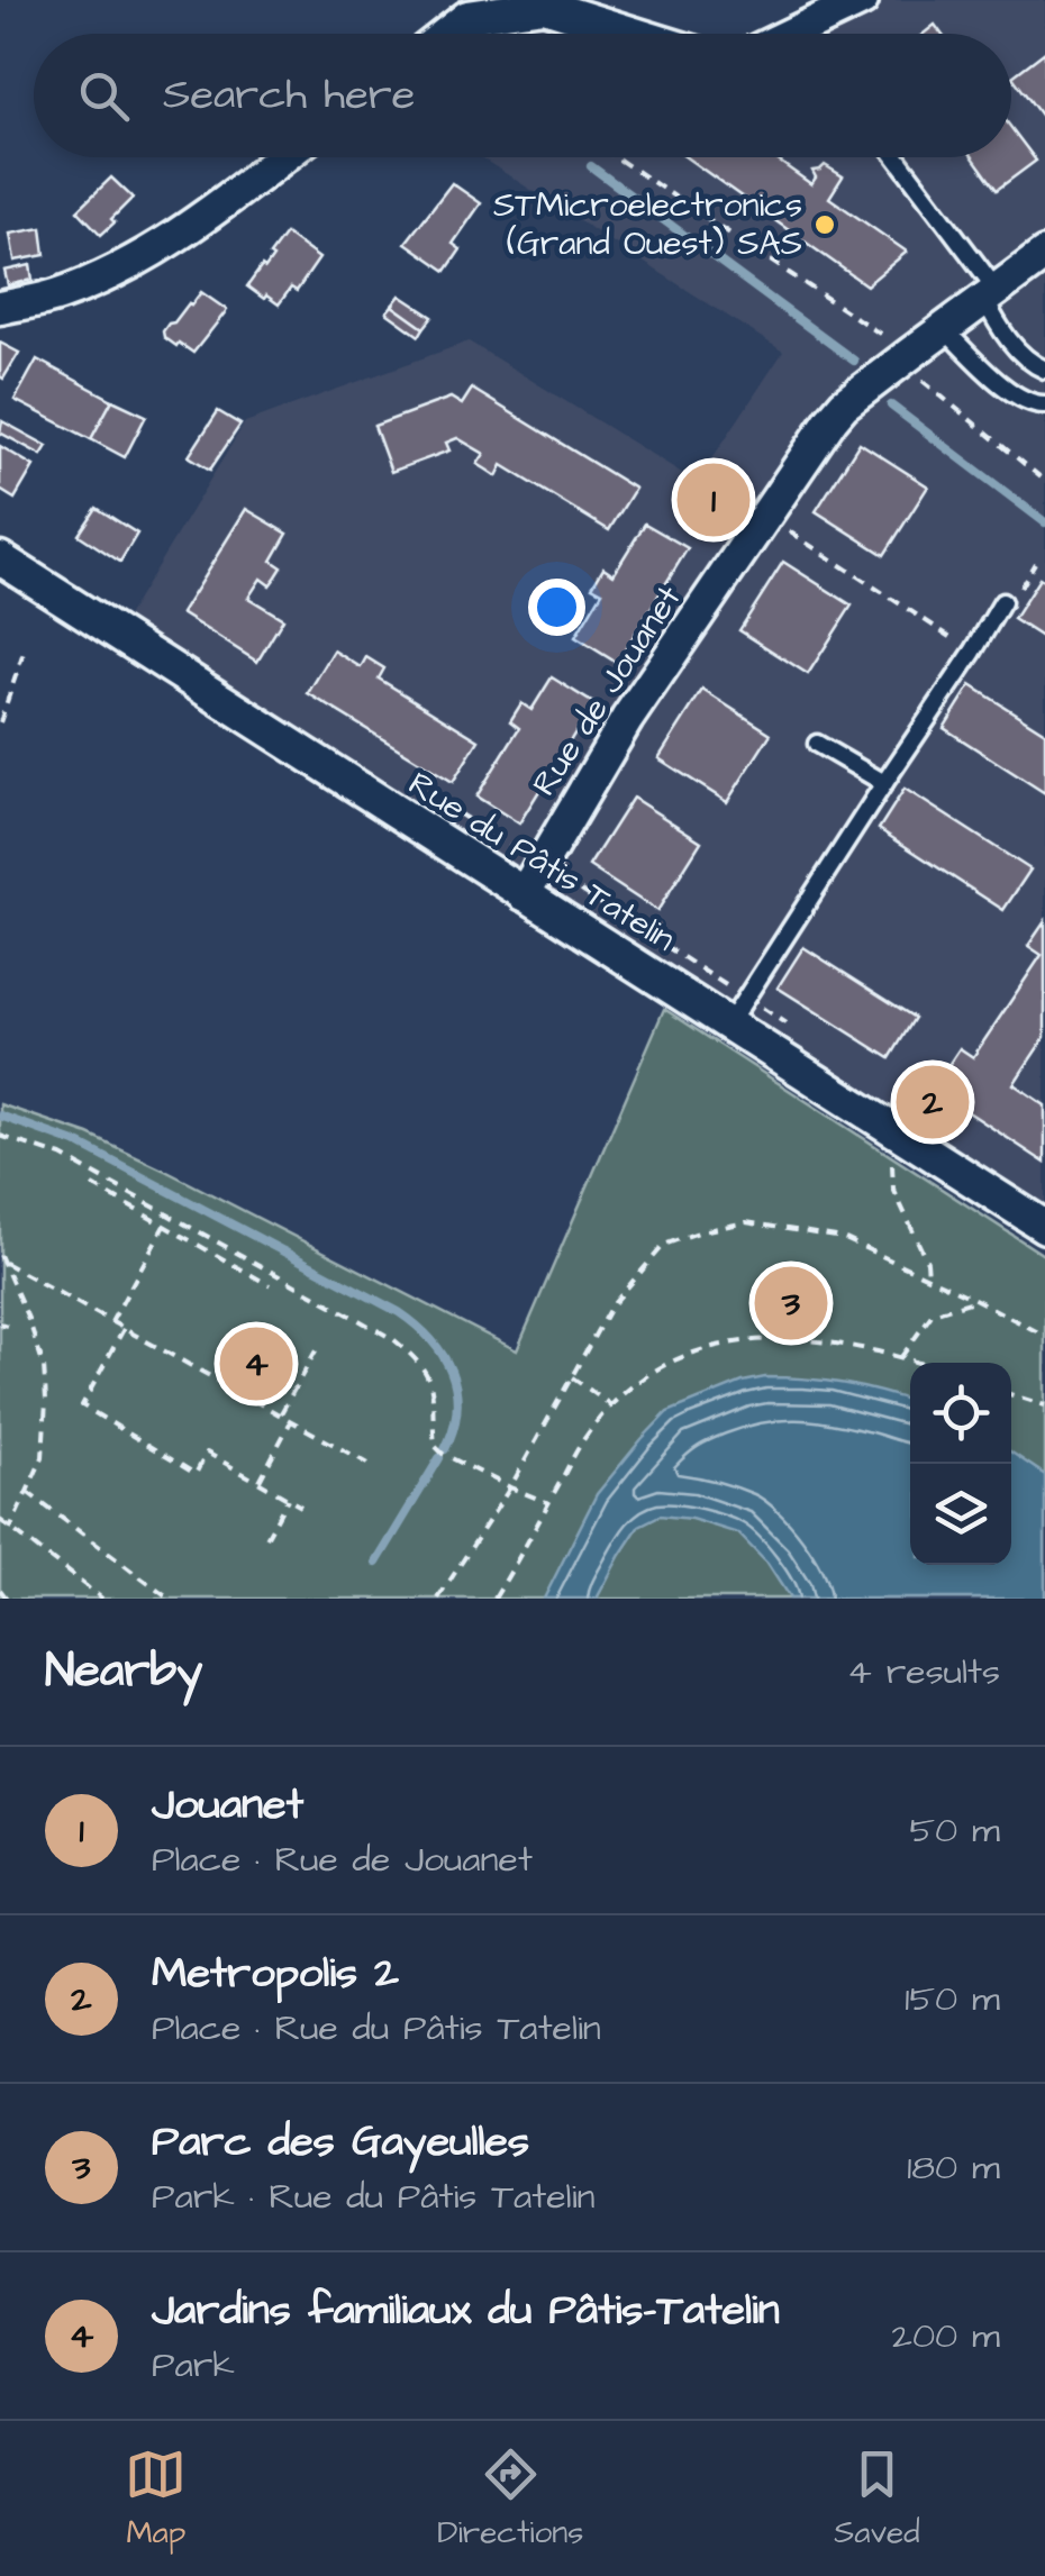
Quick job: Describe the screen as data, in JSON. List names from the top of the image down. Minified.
{"streets":{"street":["Rue de Jouanet","Rue du Pâtis Tatelin"]},"crossings":[["Rue de Jouanet","Rue du Pâtis Tatelin"]],"places":["STMicroelectronics (Grand Ouest) SAS"],"page":{"search":"Search here","pins":["1","2","3","4"],"heading":["Nearby","4 results"],"list":[{"mark":"1","name":"Jouanet","note":"Place · Rue de Jouanet","value":"50 m"},{"mark":"2","name":"Metropolis 2","note":"Place · Rue du Pâtis Tatelin","value":"150 m"},{"mark":"3","name":"Parc des Gayeulles","note":"Park · Rue du Pâtis Tatelin","value":"180 m"},{"mark":"4","name":"Jardins familiaux du Pâtis-Tatelin","note":"Park","value":"200 m"}],"nav":["Map","Directions","Saved"]}}
